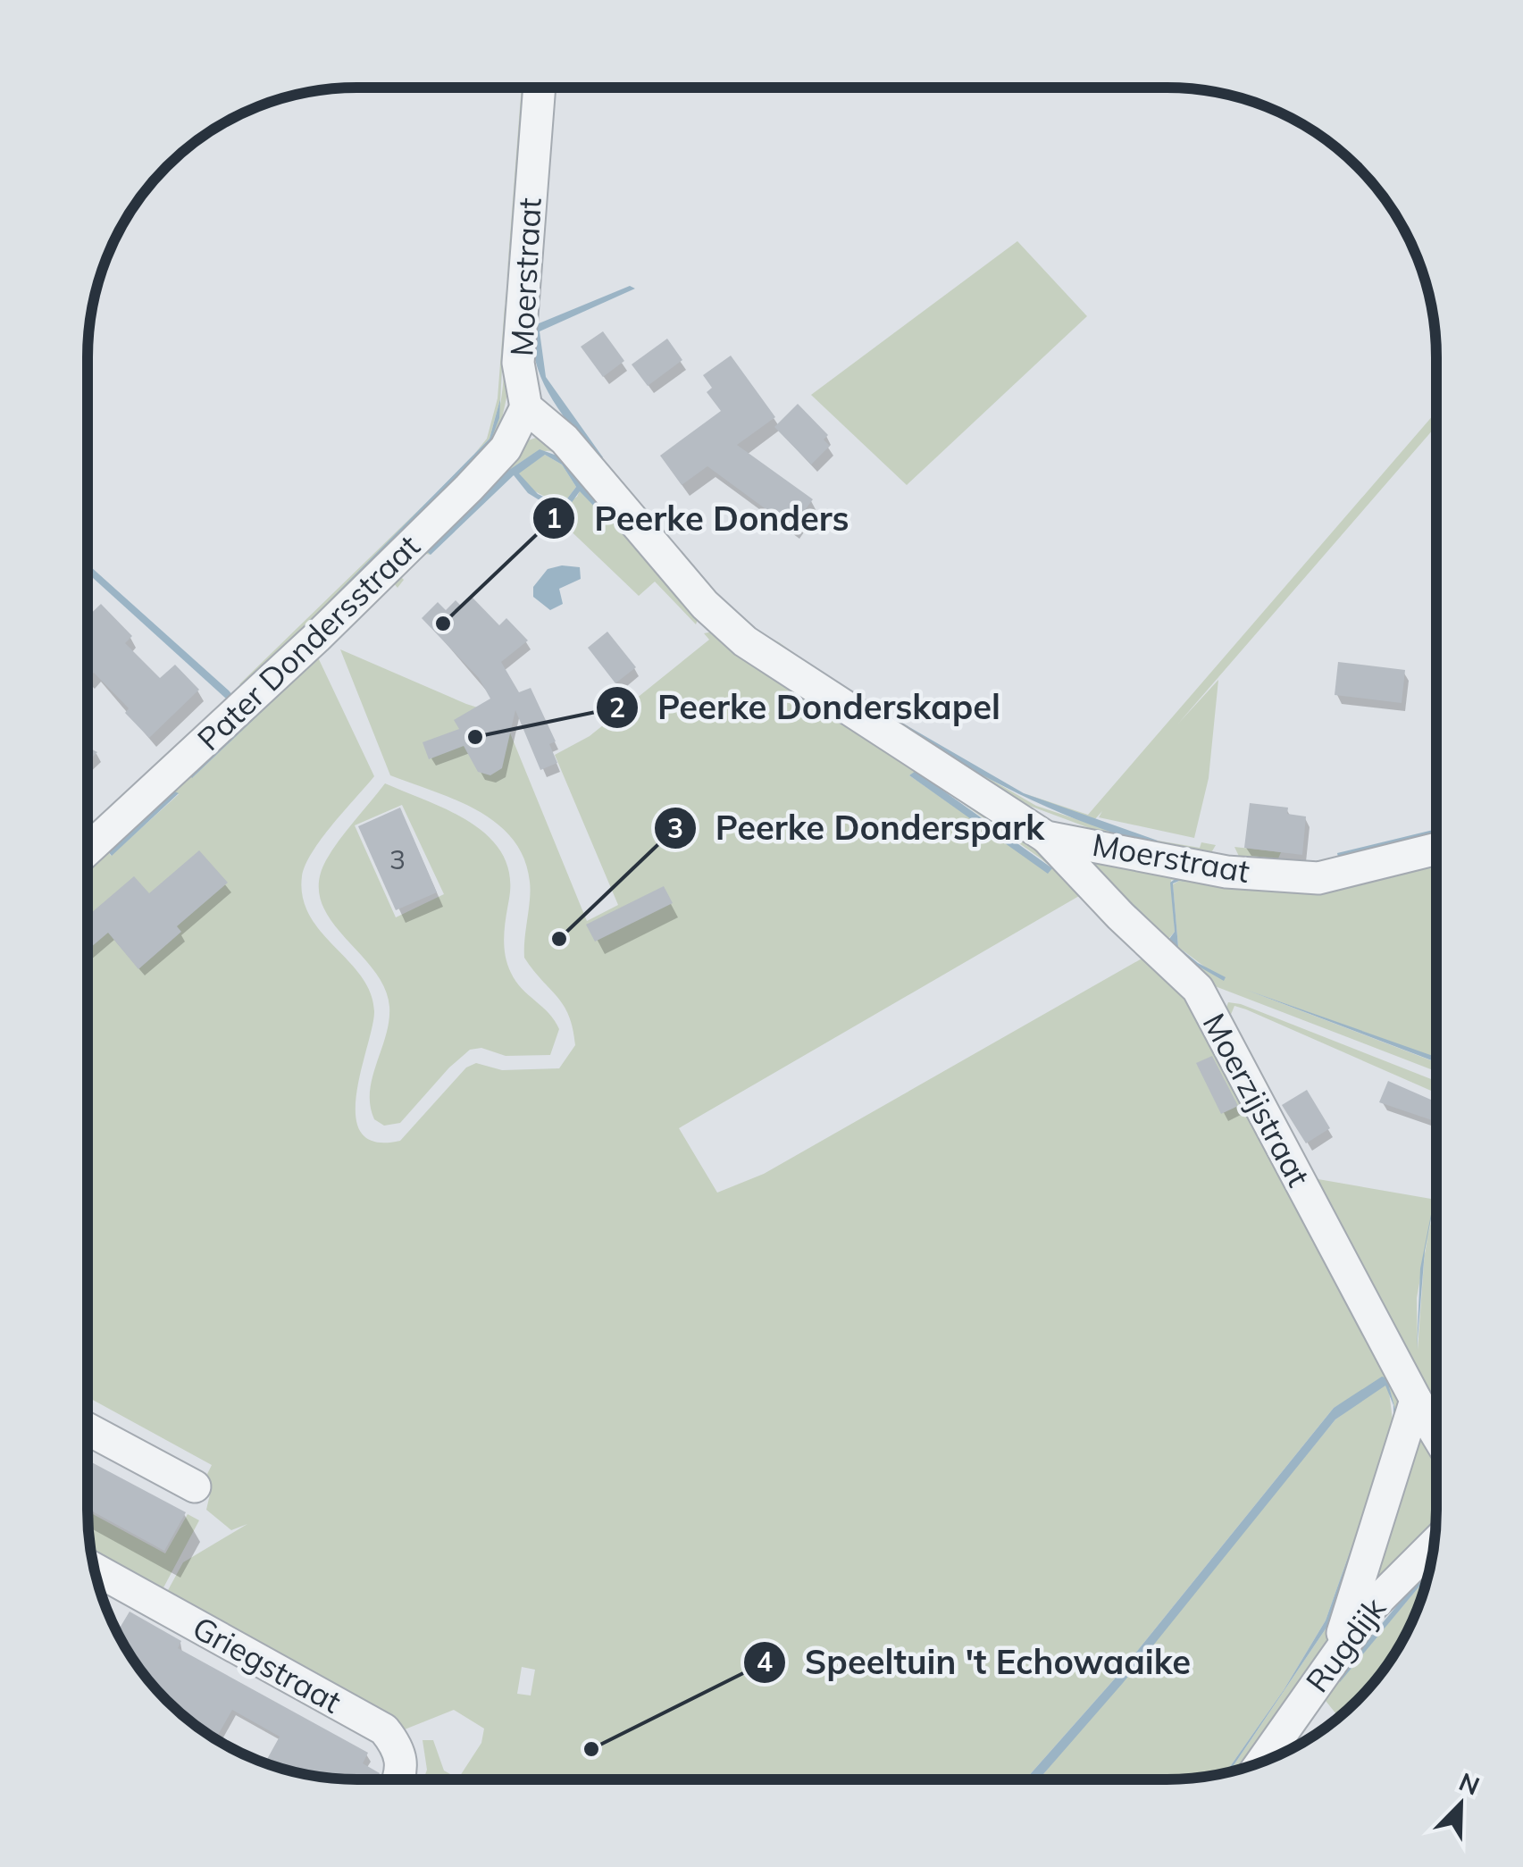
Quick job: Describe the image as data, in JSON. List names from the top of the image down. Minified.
{"streets":{"street":["Moerstraat","Pater Dondersstraat","Moerzijstraat","Rugdijk","Griegstraat"]},"crossings":[["Moerstraat","Pater Dondersstraat"],["Moerstraat","Moerzijstraat"]],"places":["Peerke Donders","Peerke Donderskapel","Peerke Donderspark","Speeltuin 't Echowaaike"],"house_numbers":["3"],"north":"top right"}
